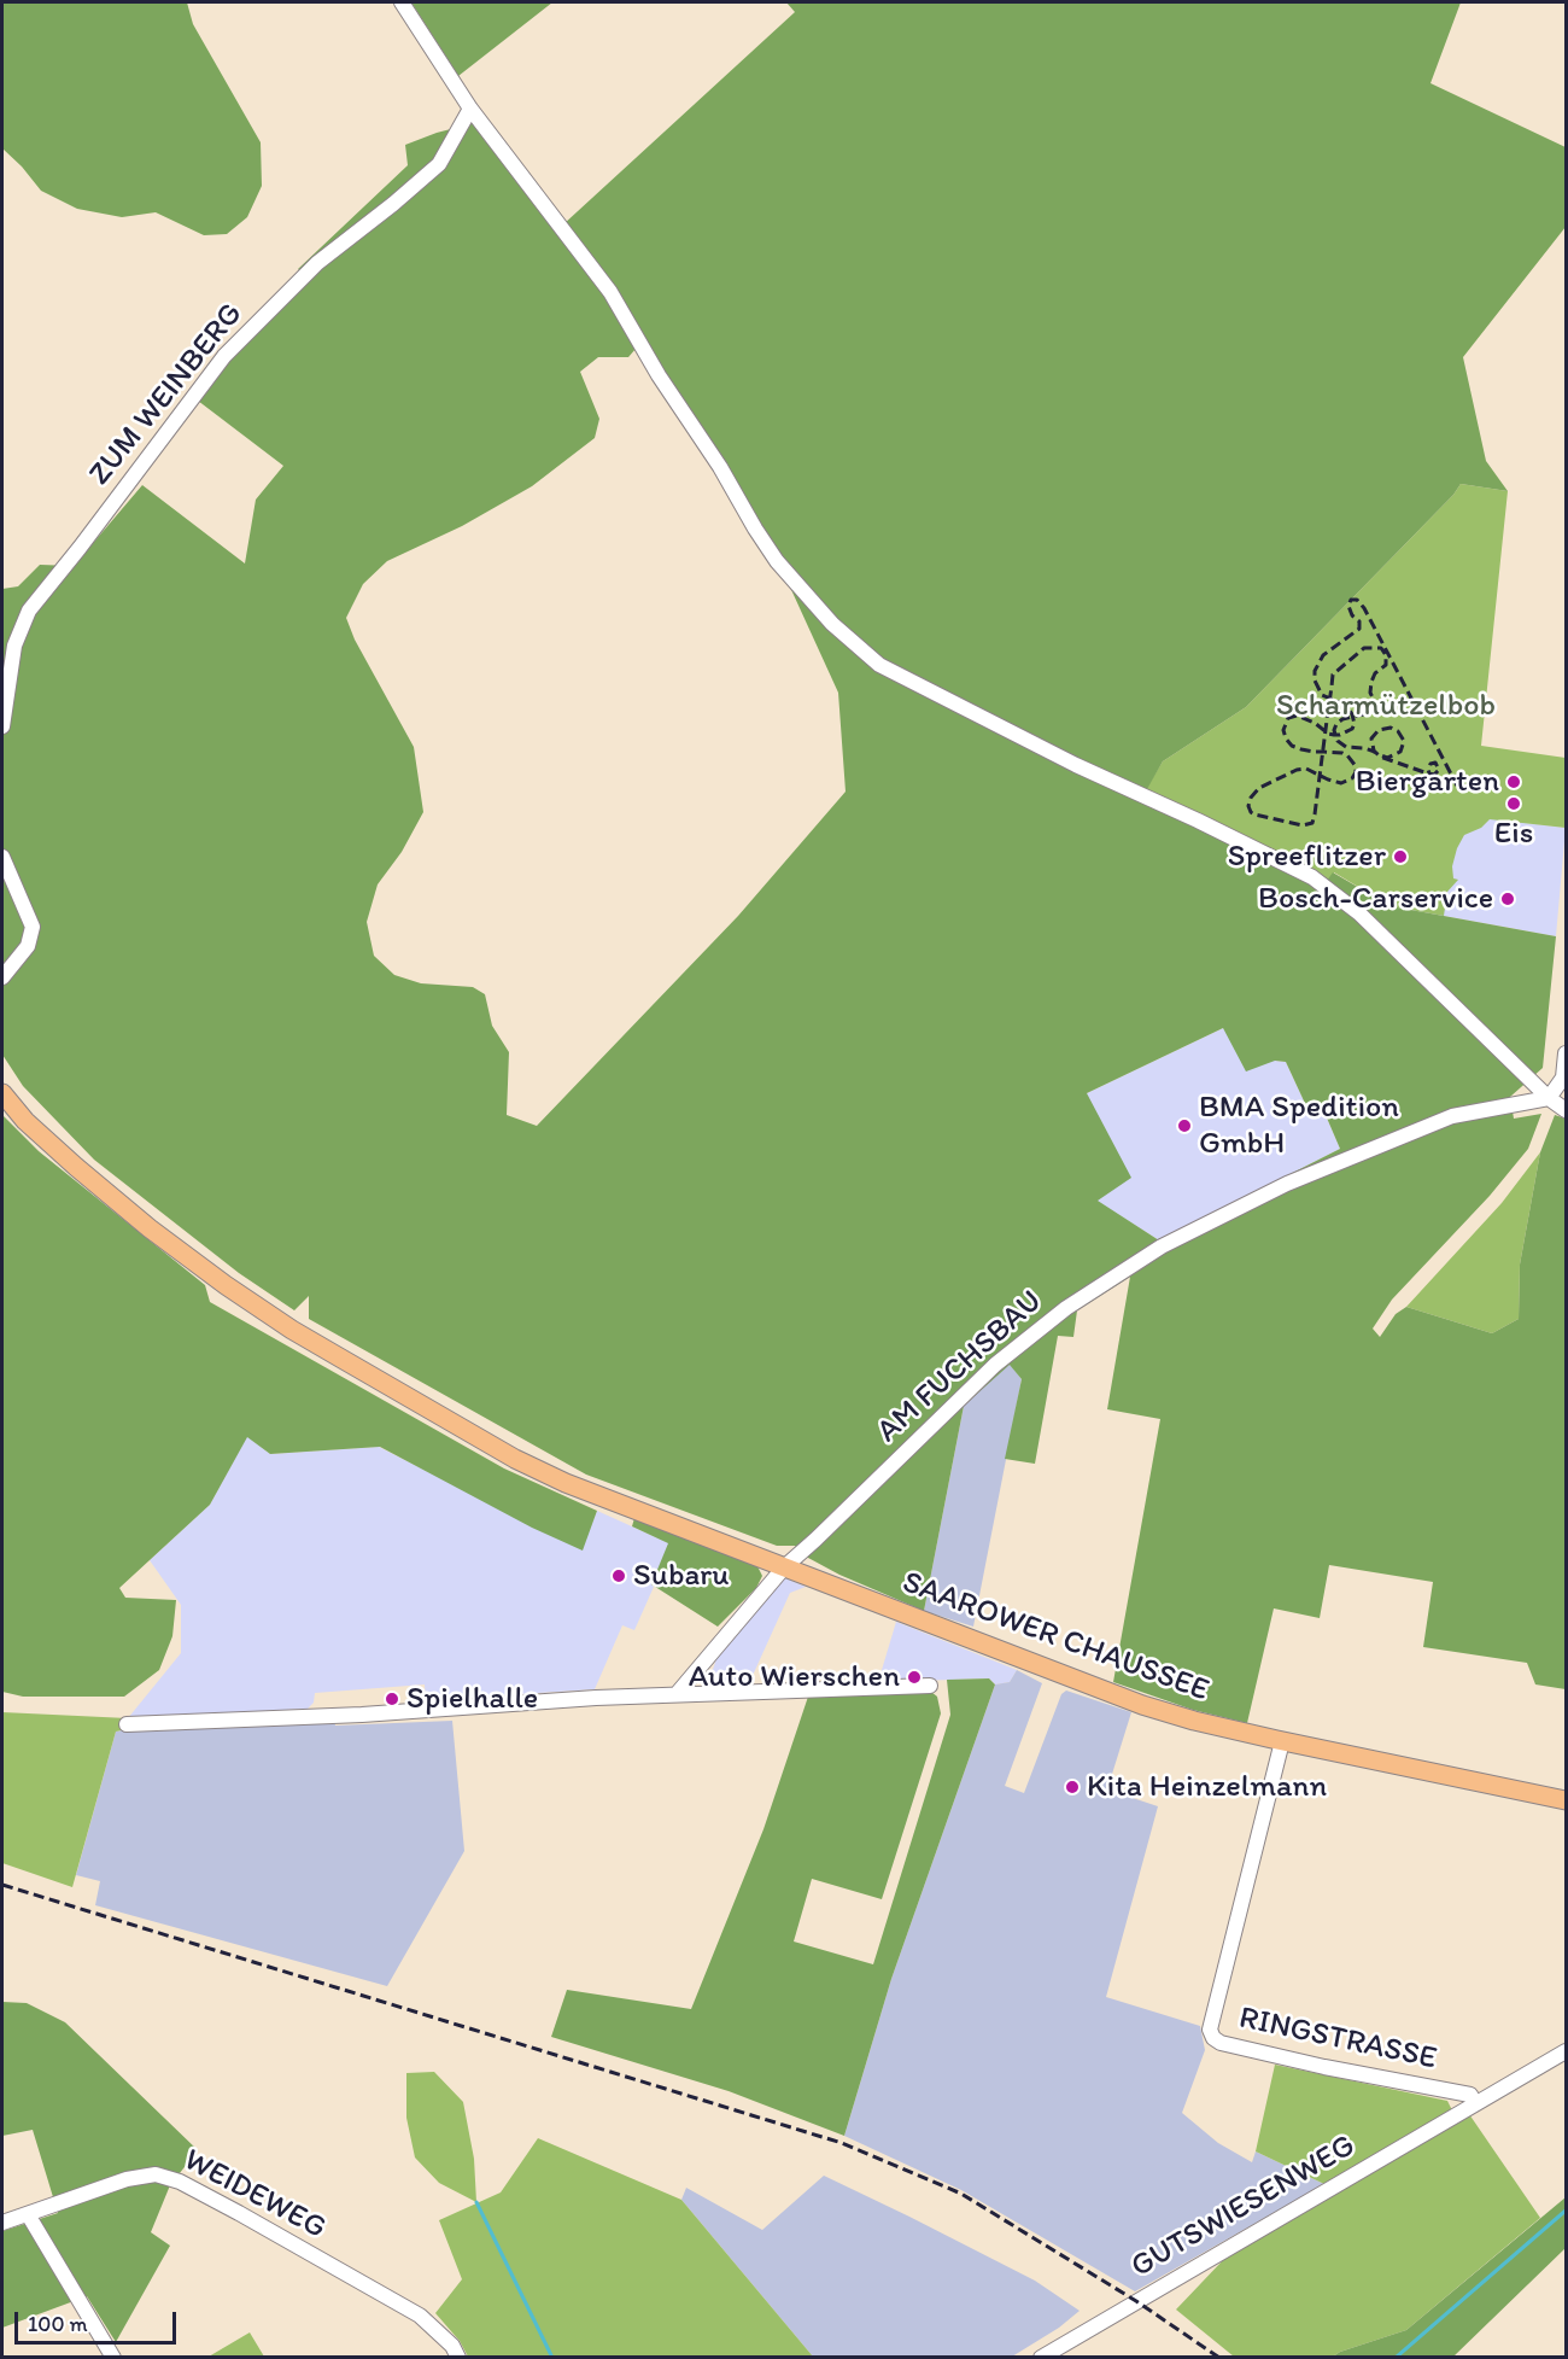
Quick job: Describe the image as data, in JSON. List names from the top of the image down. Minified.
{"streets":{"main road":["SAAROWER CHAUSSEE"],"street":["ZUM WEINBERG","AM FUCHSBAU","RINGSTRASSE","WEIDEWEG","GUTSWIESENWEG"]},"crossings":[["AM FUCHSBAU","SAAROWER CHAUSSEE"],["SAAROWER CHAUSSEE","RINGSTRASSE"],["RINGSTRASSE","GUTSWIESENWEG"]],"parks":["Scharmützelbob"],"places":["Biergarten","Eis","Spreeflitzer","Bosch-Carservice","BMA Spedition GmbH","Subaru","Auto Wierschen","Spielhalle","Kita Heinzelmann"],"scale_bar":"100 m"}
